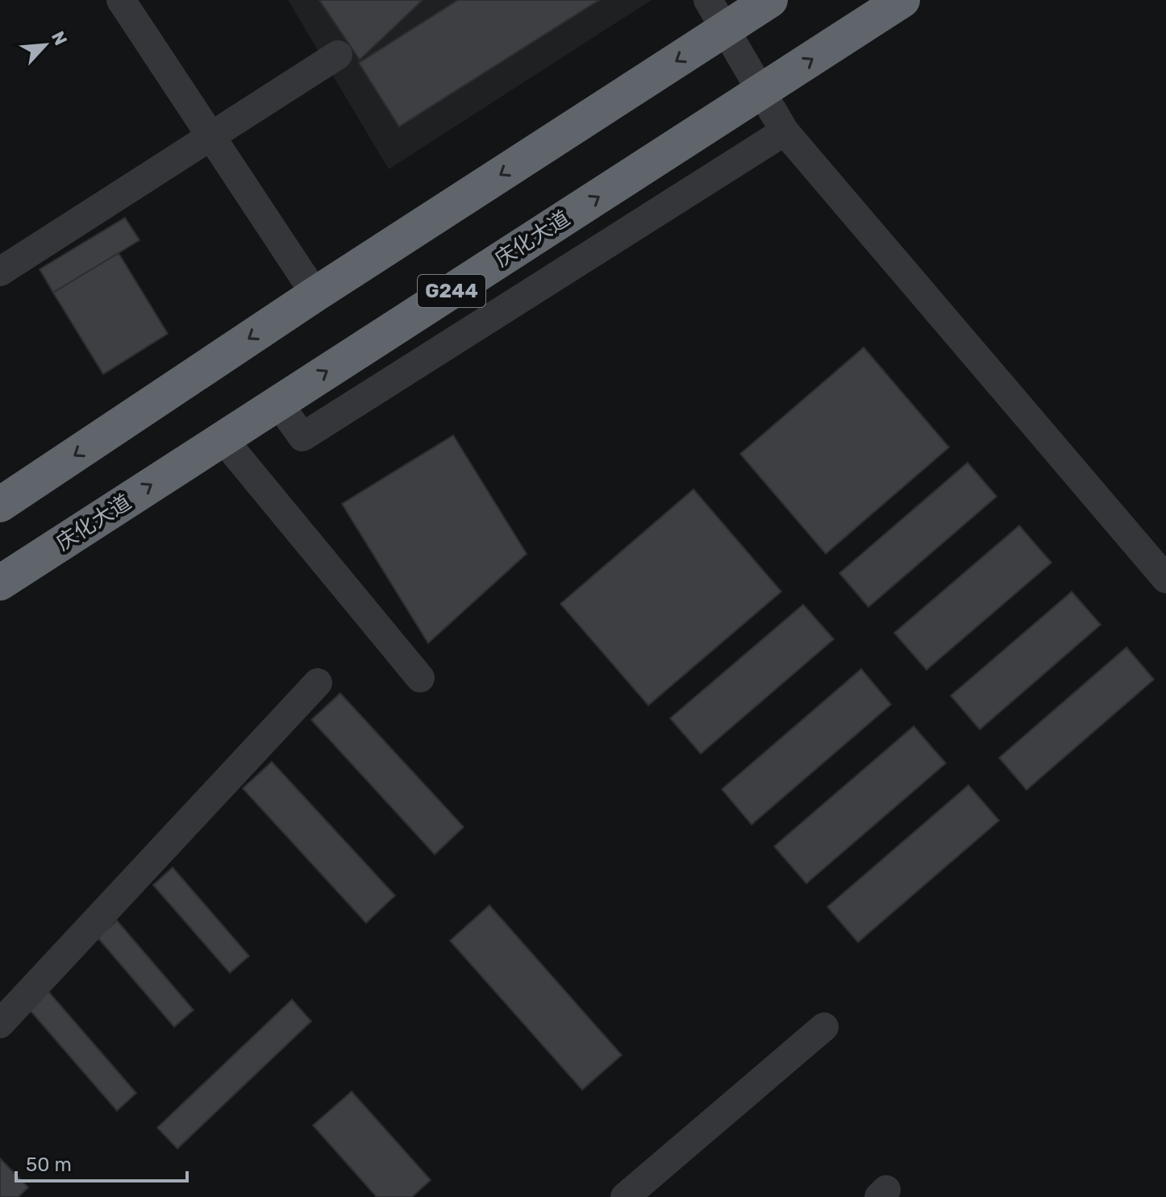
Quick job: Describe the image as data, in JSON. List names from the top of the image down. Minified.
{"streets":{"highway":["庆化大道","G244"]},"scale_bar":"50 m","north":"top right"}
